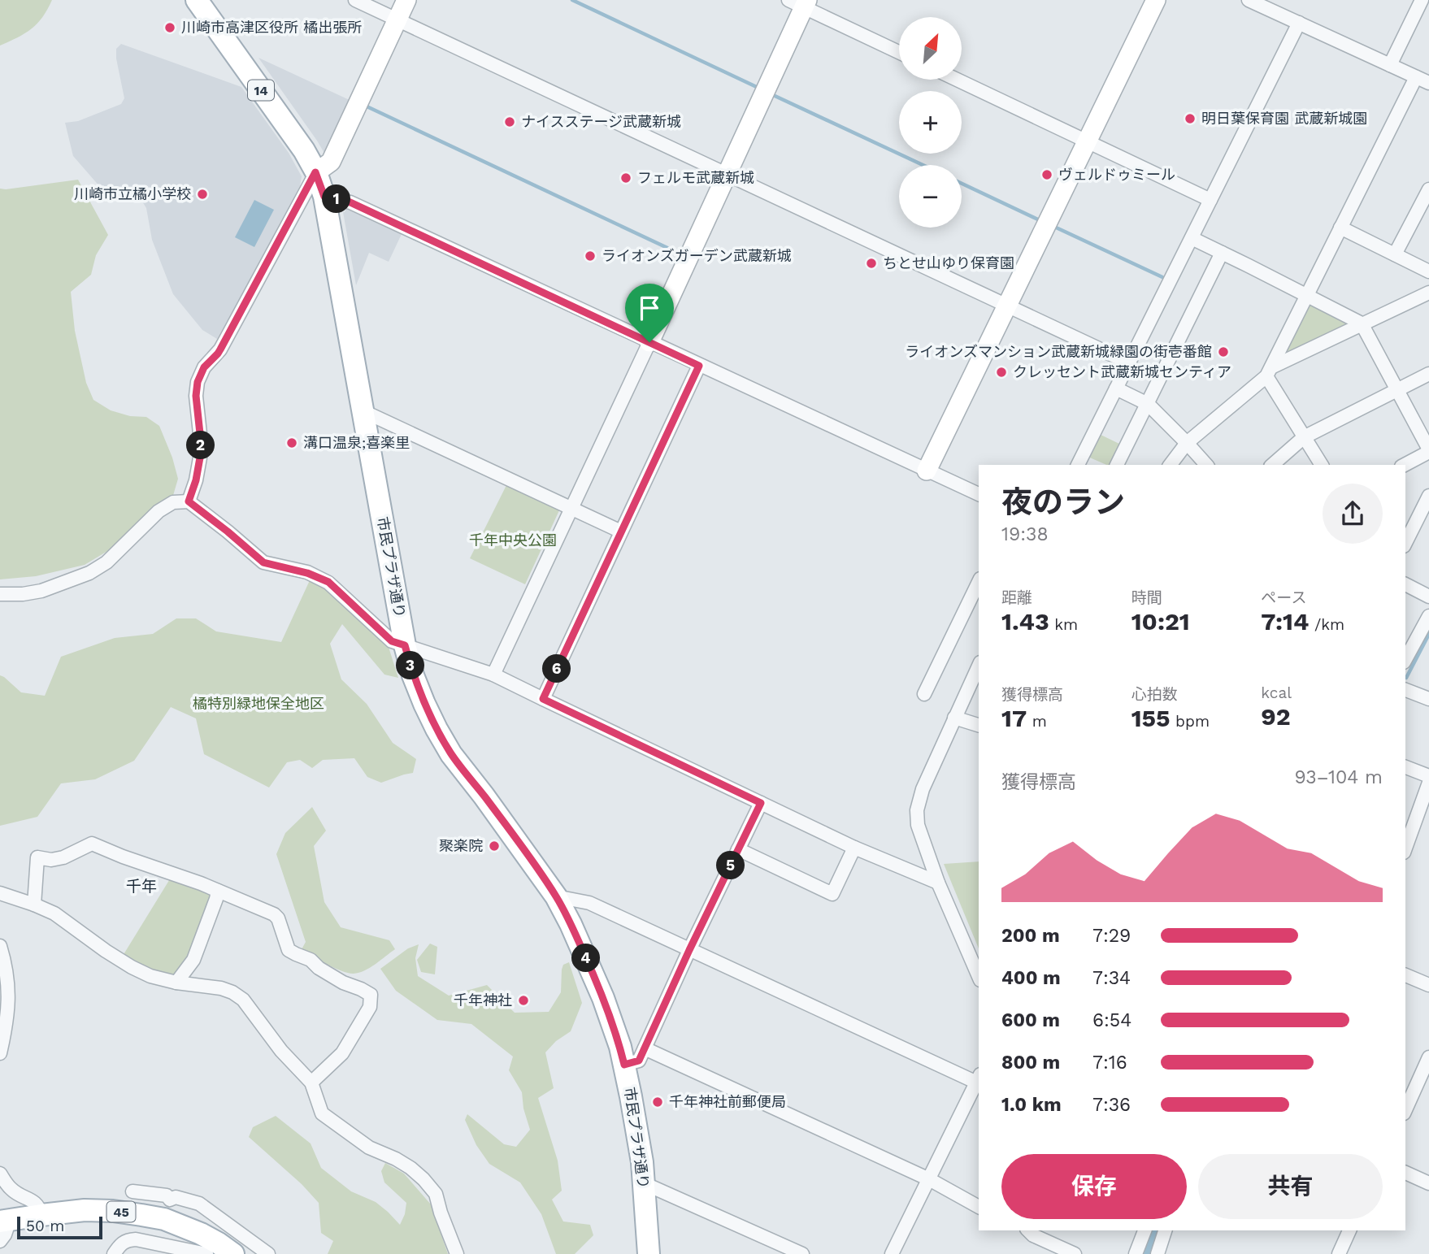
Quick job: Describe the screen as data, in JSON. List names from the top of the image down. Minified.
{"streets":{"main road":["14","市民プラザ通り","45"]},"districts":["千年"],"parks":["千年中央公園","橘特別緑地保全地区"],"places":["川崎市高津区役所 橘出張所","明日葉保育園 武蔵新城園","ナイスステージ武蔵新城","ヴェルドゥミール","フェルモ武蔵新城","川崎市立橘小学校","ライオンズガーデン武蔵新城","ちとせ山ゆり保育園","ライオンズマンション武蔵新城緑園の街壱番館","クレッセント武蔵新城センティア","溝口温泉;喜楽里","聚楽院","千年神社","千年神社前郵便局"],"scale_bar":"50 m","north":"top right","page":{"map_buttons":["+","−"],"pins":["1","2","3","6","5","4"],"heading":["夜のラン","19:38"],"stats":[["距離","1.43 km"],["時間","10:21"],["ペース","7:14 /km"],["獲得標高","17 m"],["心拍数","155 bpm"],["kcal","92"]],"chart":["獲得標高","93–104 m"],"list":[{"name":"200 m","note":"7:29"},{"name":"400 m","note":"7:34"},{"name":"600 m","note":"6:54"},{"name":"800 m","note":"7:16"},{"name":"1.0 km","note":"7:36"}],"buttons":["保存","共有"],"scale":"50 m"}}
